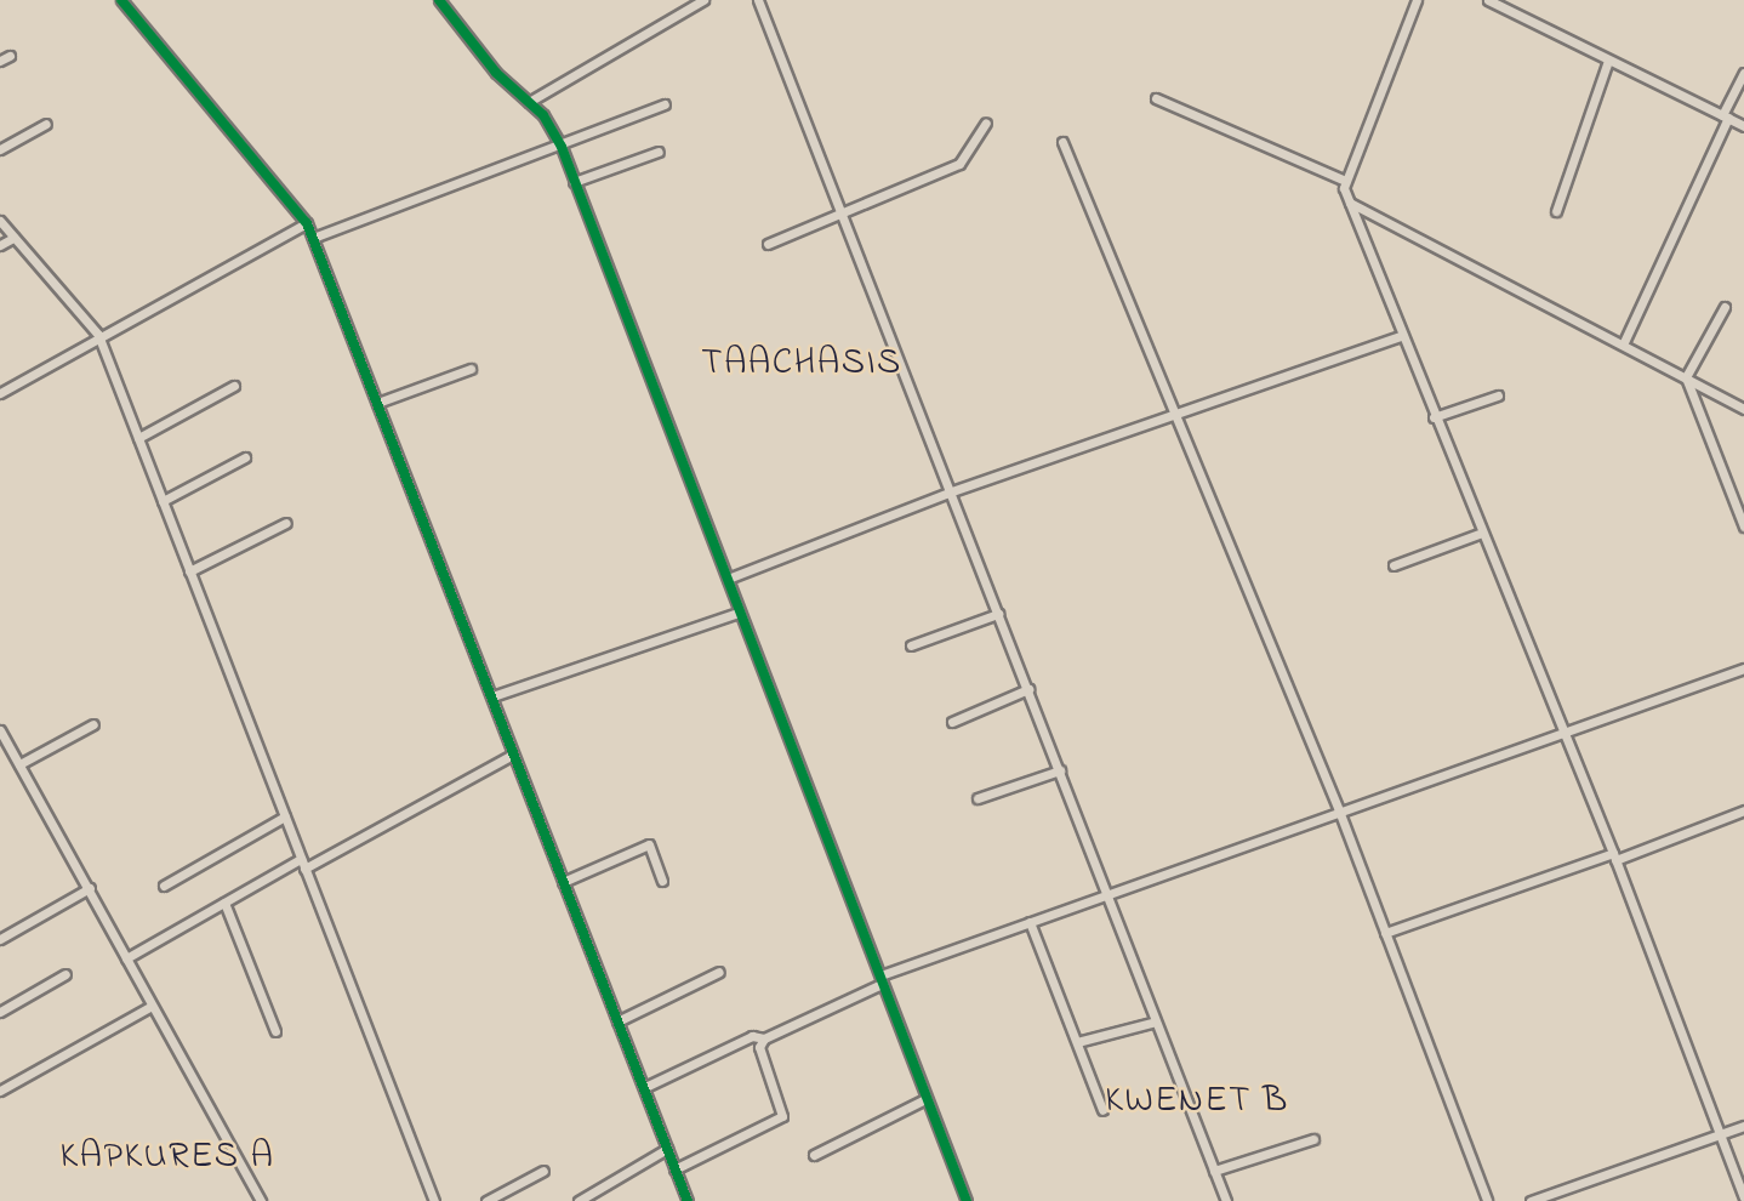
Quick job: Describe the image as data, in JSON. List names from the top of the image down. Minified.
{"districts":["TAACHASIS","KWENET B","KAPKURES A"]}
